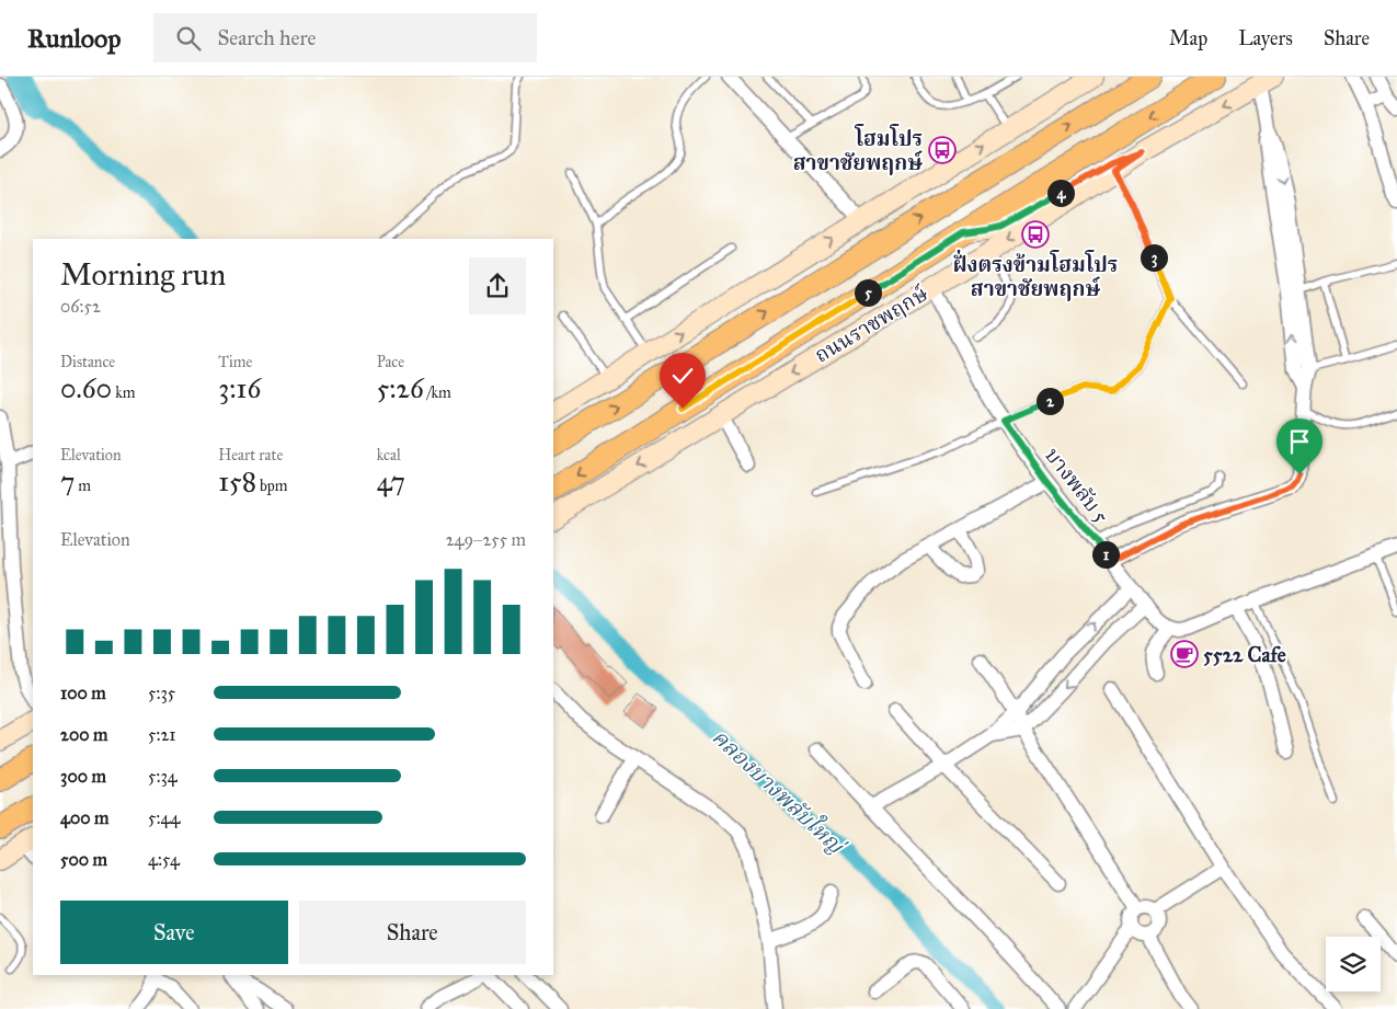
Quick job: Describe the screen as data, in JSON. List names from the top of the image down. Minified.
{"streets":{"main road":["ถนนราชพฤกษ์"],"street":["บางพลับ 5"]},"crossings":[["ถนนราชพฤกษ์","บางพลับ 5"]],"water":["คลองบางพลับใหญ่"],"places":{"bus stop":["โฮมโปร สาขาชัยพฤกษ์","ฝั่งตรงข้ามโฮมโปร สาขาชัยพฤกษ์"],"cafe":["5522 Cafe"]},"page":{"header":"Runloop","search":"Search here","nav":["Map","Layers","Share"],"pins":["4","3","5","2","1"],"heading":["Morning run","06:52"],"stats":[["Distance","0.60 km"],["Time","3:16"],["Pace","5:26 /km"],["Elevation","7 m"],["Heart rate","158 bpm"],["kcal","47"]],"chart":["Elevation","249–255 m"],"list":[{"name":"100 m","note":"5:35"},{"name":"200 m","note":"5:21"},{"name":"300 m","note":"5:34"},{"name":"400 m","note":"5:44"},{"name":"500 m","note":"4:54"}],"buttons":["Save","Share"]}}
